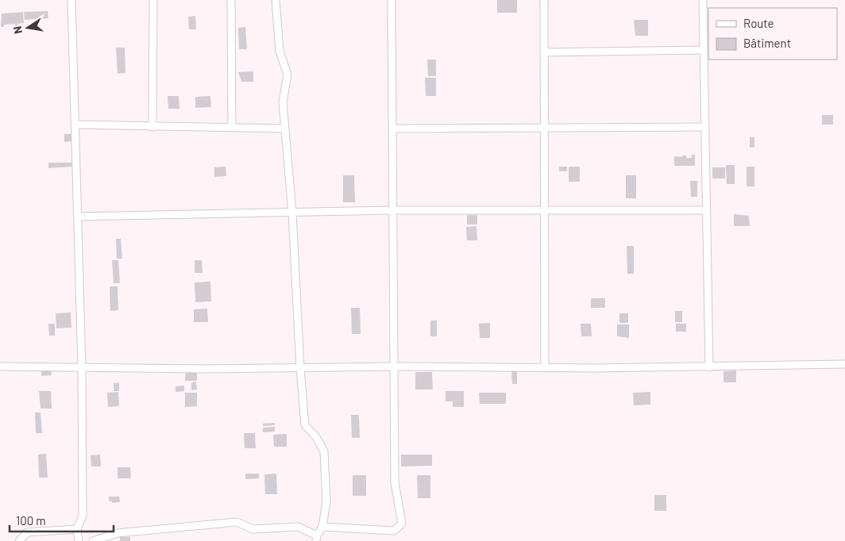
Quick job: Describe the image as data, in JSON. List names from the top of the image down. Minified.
{"legend":["Route","Bâtiment"],"scale_bar":"100 m","north":"left"}
